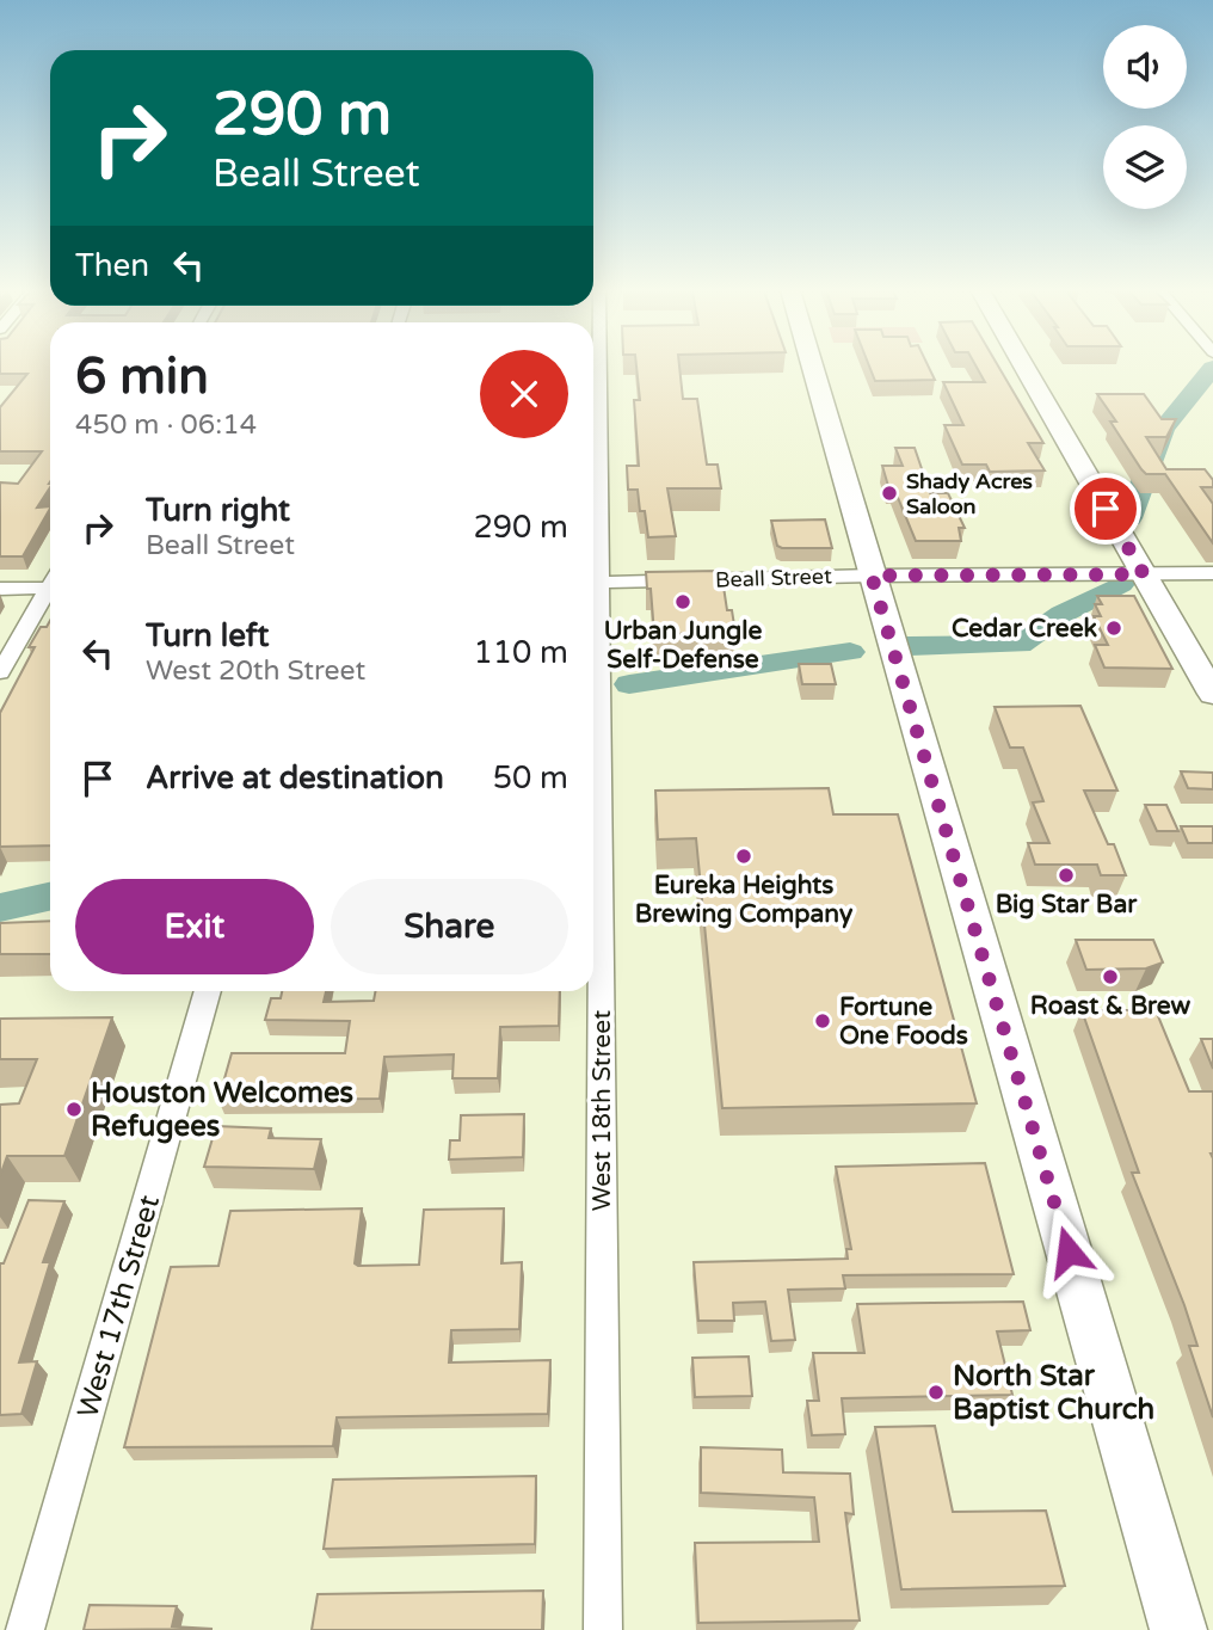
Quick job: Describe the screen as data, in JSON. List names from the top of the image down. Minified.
{"streets":{"street":["Beall Street","West 18th Street","West 17th Street"]},"crossings":[["Beall Street","West 18th Street"]],"places":["Shady Acres Saloon","Urban Jungle Self-Defense","Cedar Creek","Eureka Heights Brewing Company","Big Star Bar","Roast & Brew","Fortune One Foods","Houston Welcomes Refugees","North Star Baptist Church"],"page":{"turn":["290 m","Beall Street"],"then":"Then","heading":["6 min","450 m · 06:14"],"list":[{"name":"Turn right","note":"Beall Street","value":"290 m"},{"name":"Turn left","note":"West 20th Street","value":"110 m"},{"name":"Arrive at destination","value":"50 m"}],"buttons":["Exit","Share"]}}
